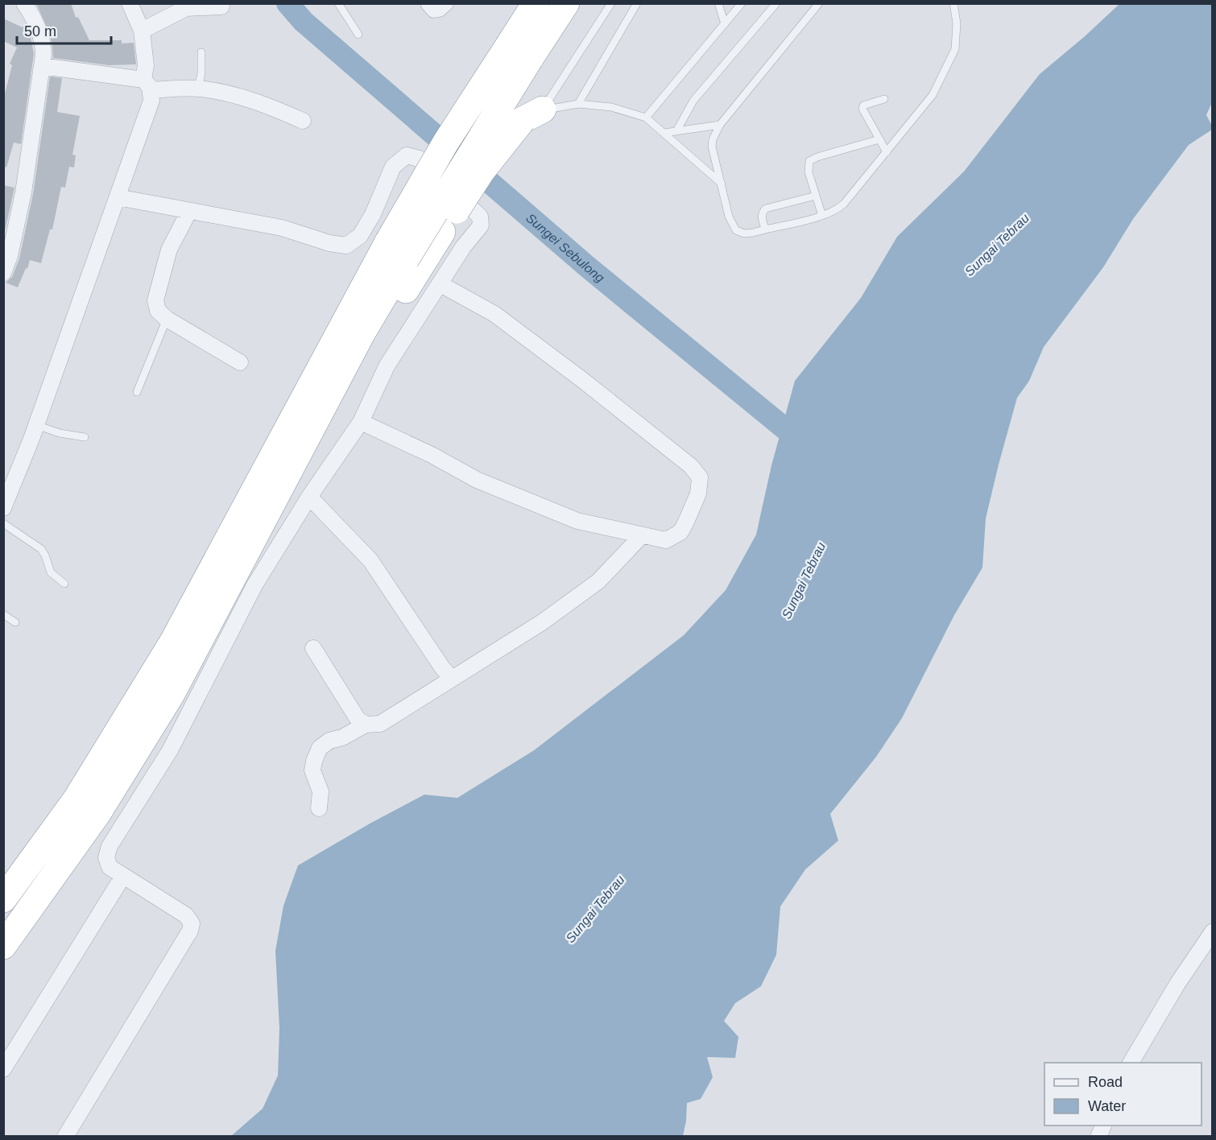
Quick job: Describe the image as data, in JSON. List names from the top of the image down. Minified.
{"water":["Sungai Tebrau","Sungei Sebulong"],"legend":["Road","Water"],"scale_bar":"50 m"}
